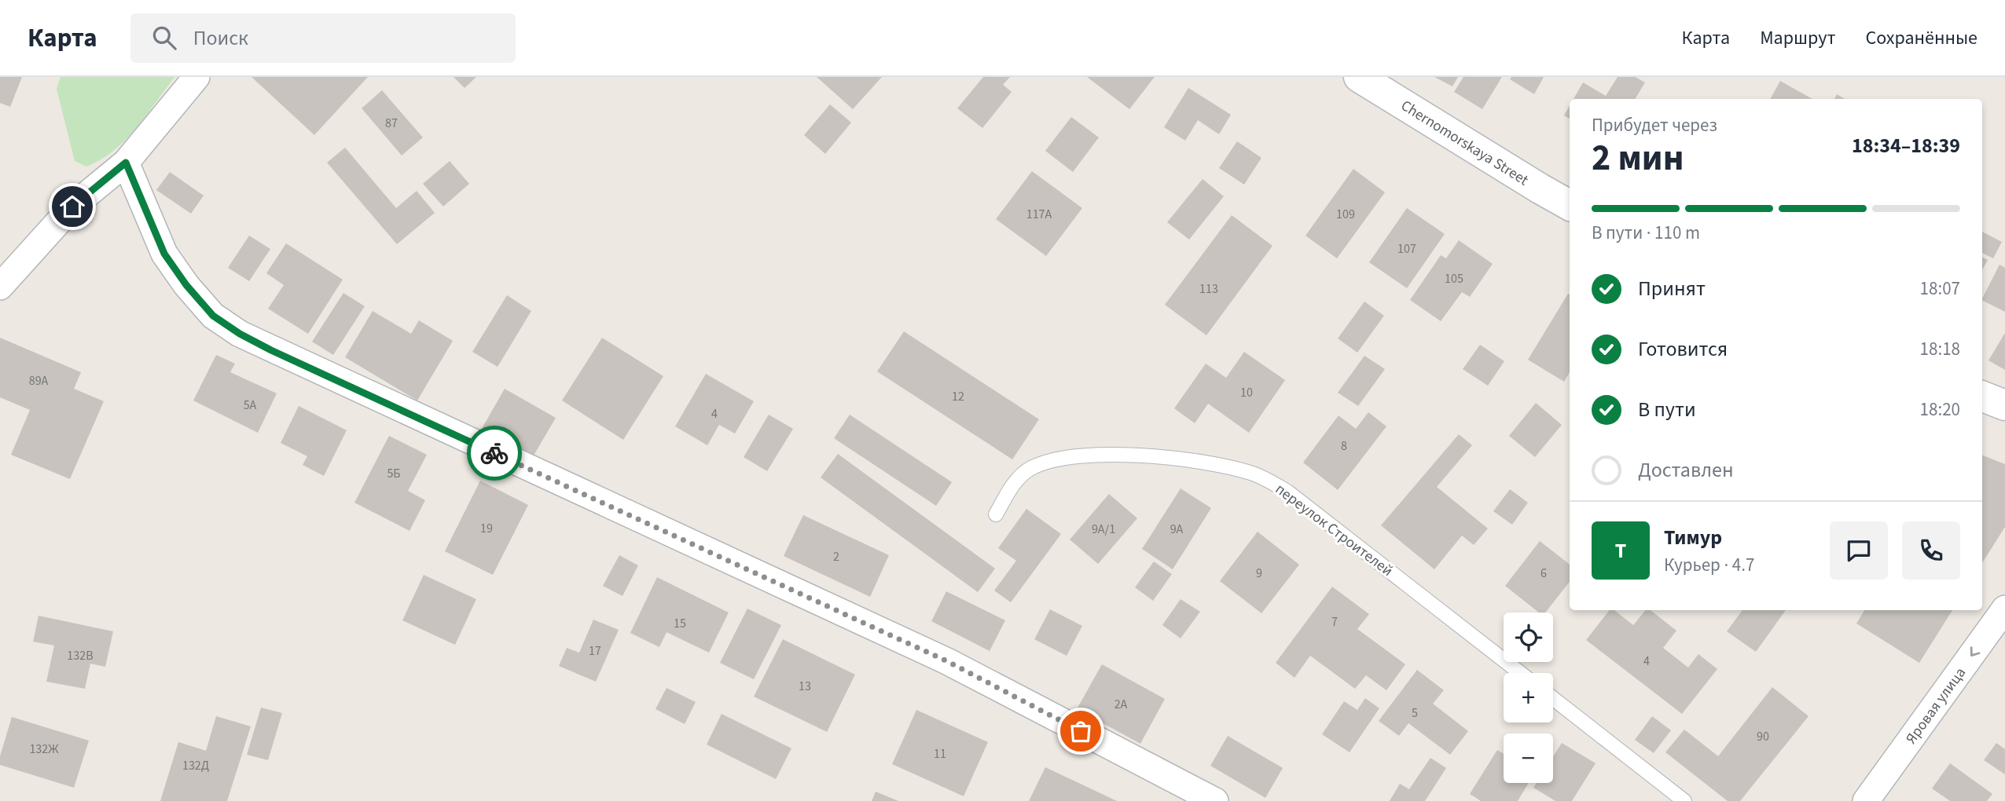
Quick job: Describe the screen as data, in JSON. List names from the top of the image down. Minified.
{"streets":{"street":["Chernomorskaya Street","Яровая улица"],"lane":["переулок Строителей"]},"one_way":["Яровая улица"],"house_numbers":["87","117А","109","107","105","113","89А","10","12","5А","4","8","5Б","19","9А/1","9А","2","9","6","7","15","17","132В","4","13","2А","5","90","132Ж","11","132Д"],"page":{"header":"Карта","search":"Поиск","nav":["Карта","Маршрут","Сохранённые"],"heading":["2 мин","Прибудет через","18:34–18:39"],"panel":["Тимур","Курьер · 4.7"],"bar":"В пути · 110 m","list":[["Принят","18:07"],["Готовится","18:18"],["В пути","18:20"],"Доставлен"],"round":"Т","map_buttons":["+","−"]}}
